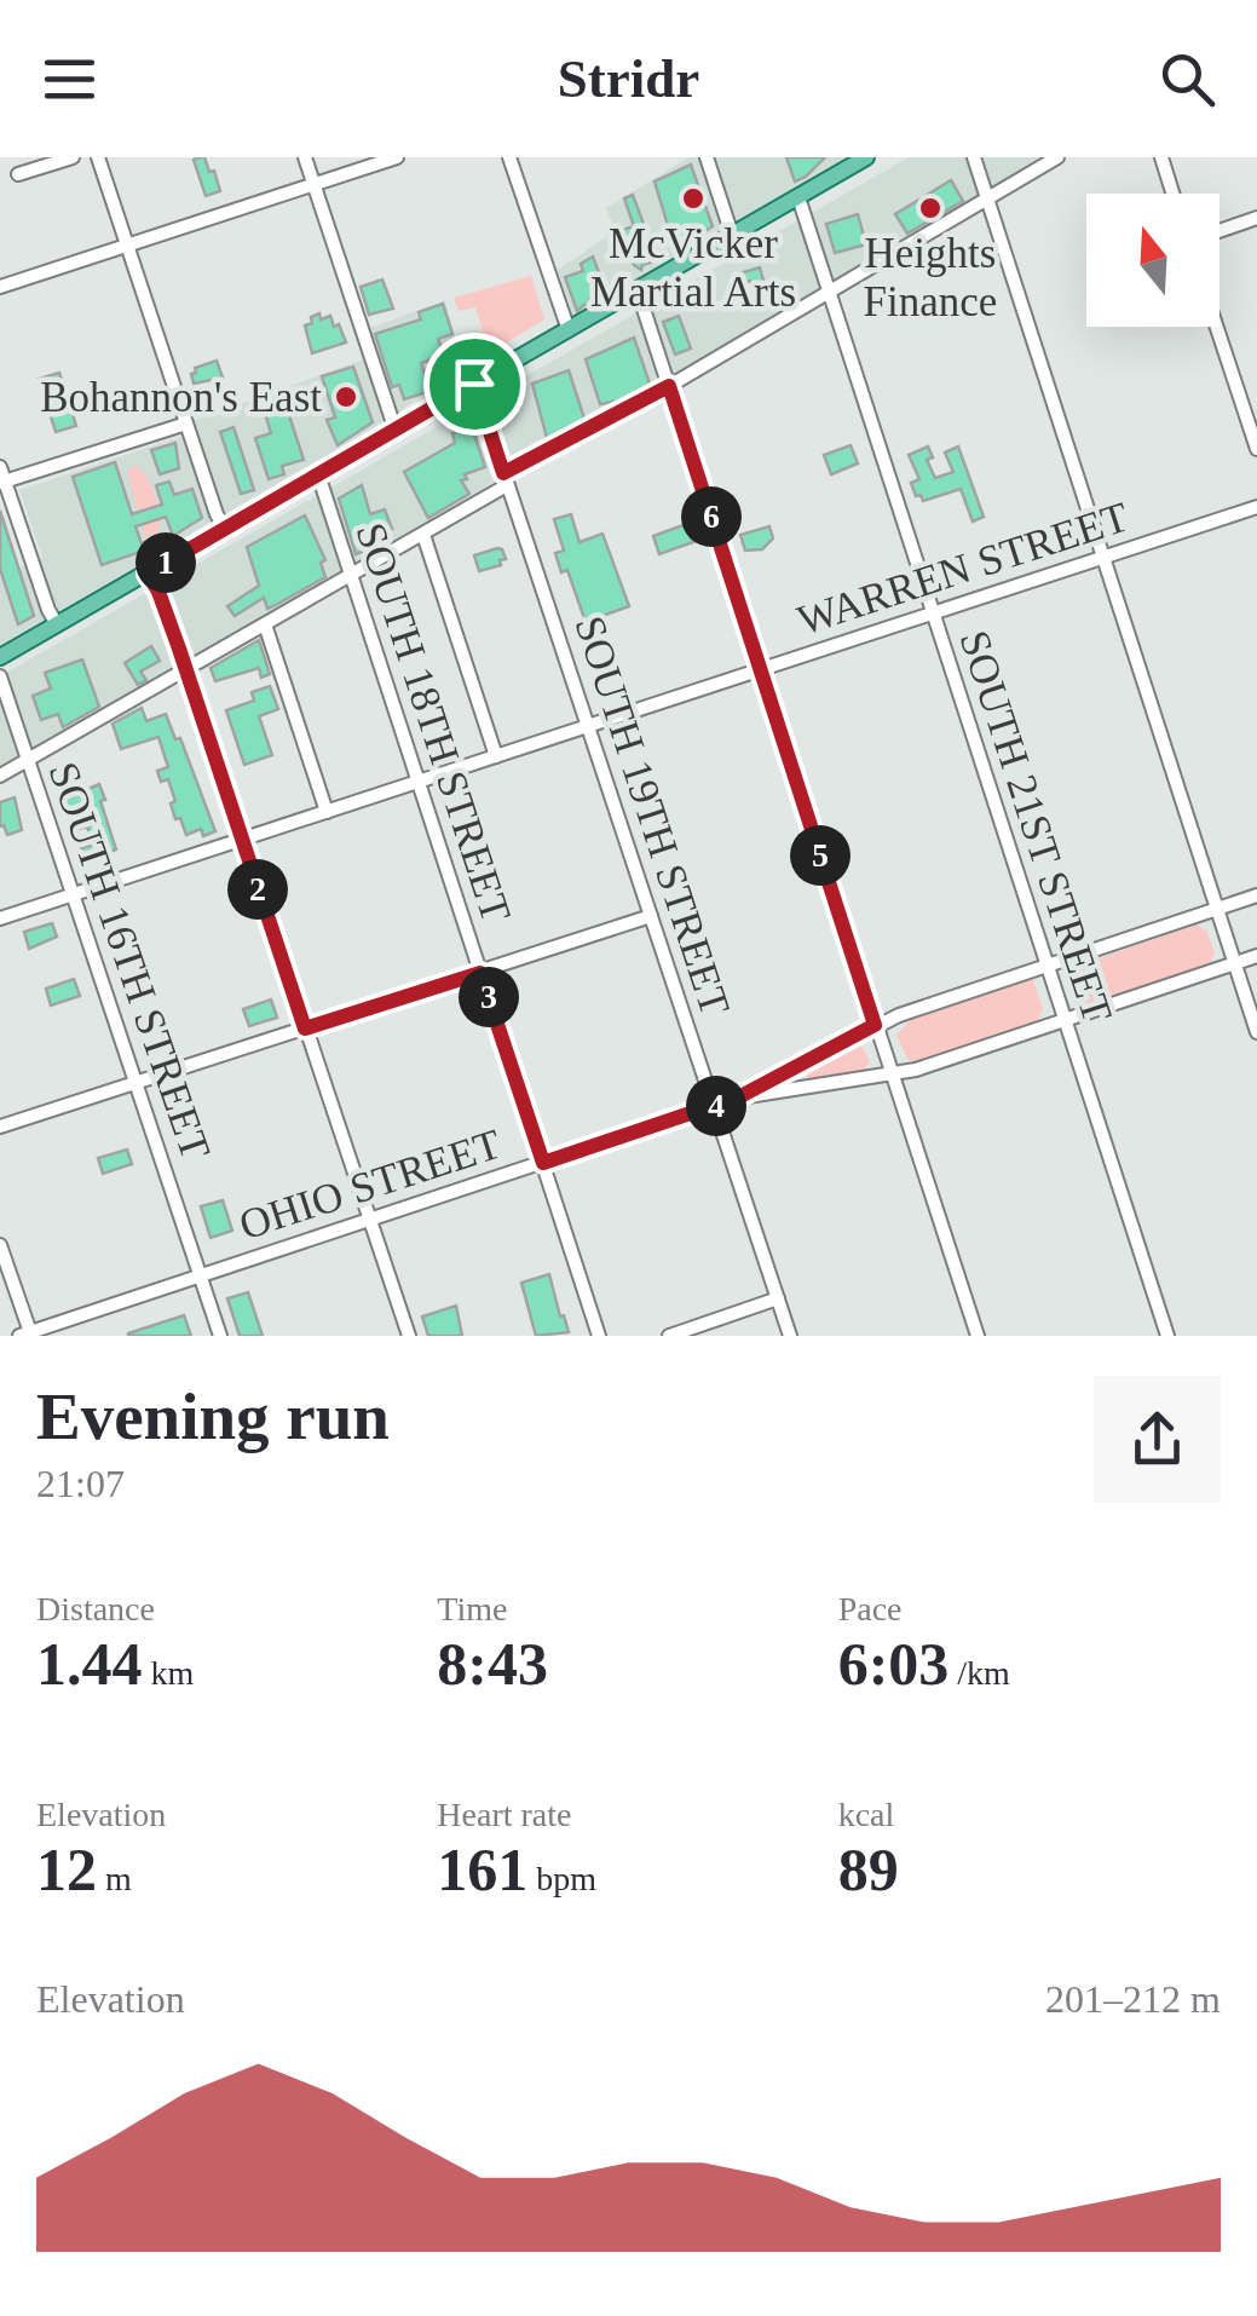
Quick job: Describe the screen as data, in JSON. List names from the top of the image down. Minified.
{"streets":{"street":["WARREN STREET","SOUTH 18TH STREET","SOUTH 19TH STREET","SOUTH 21ST STREET","SOUTH 16TH STREET","OHIO STREET"]},"crossings":[["WARREN STREET","SOUTH 18TH STREET"],["WARREN STREET","SOUTH 19TH STREET"],["WARREN STREET","SOUTH 21ST STREET"],["WARREN STREET","SOUTH 16TH STREET"],["SOUTH 18TH STREET","OHIO STREET"],["SOUTH 19TH STREET","OHIO STREET"],["SOUTH 16TH STREET","OHIO STREET"]],"places":["McVicker Martial Arts","Heights Finance","Bohannon's East"],"north":"top","page":{"header":"Stridr","pins":["6","1","5","2","3","4"],"heading":["Evening run","21:07"],"stats":[["Distance","1.44 km"],["Time","8:43"],["Pace","6:03 /km"],["Elevation","12 m"],["Heart rate","161 bpm"],["kcal","89"]],"chart":["Elevation","201–212 m"]}}
